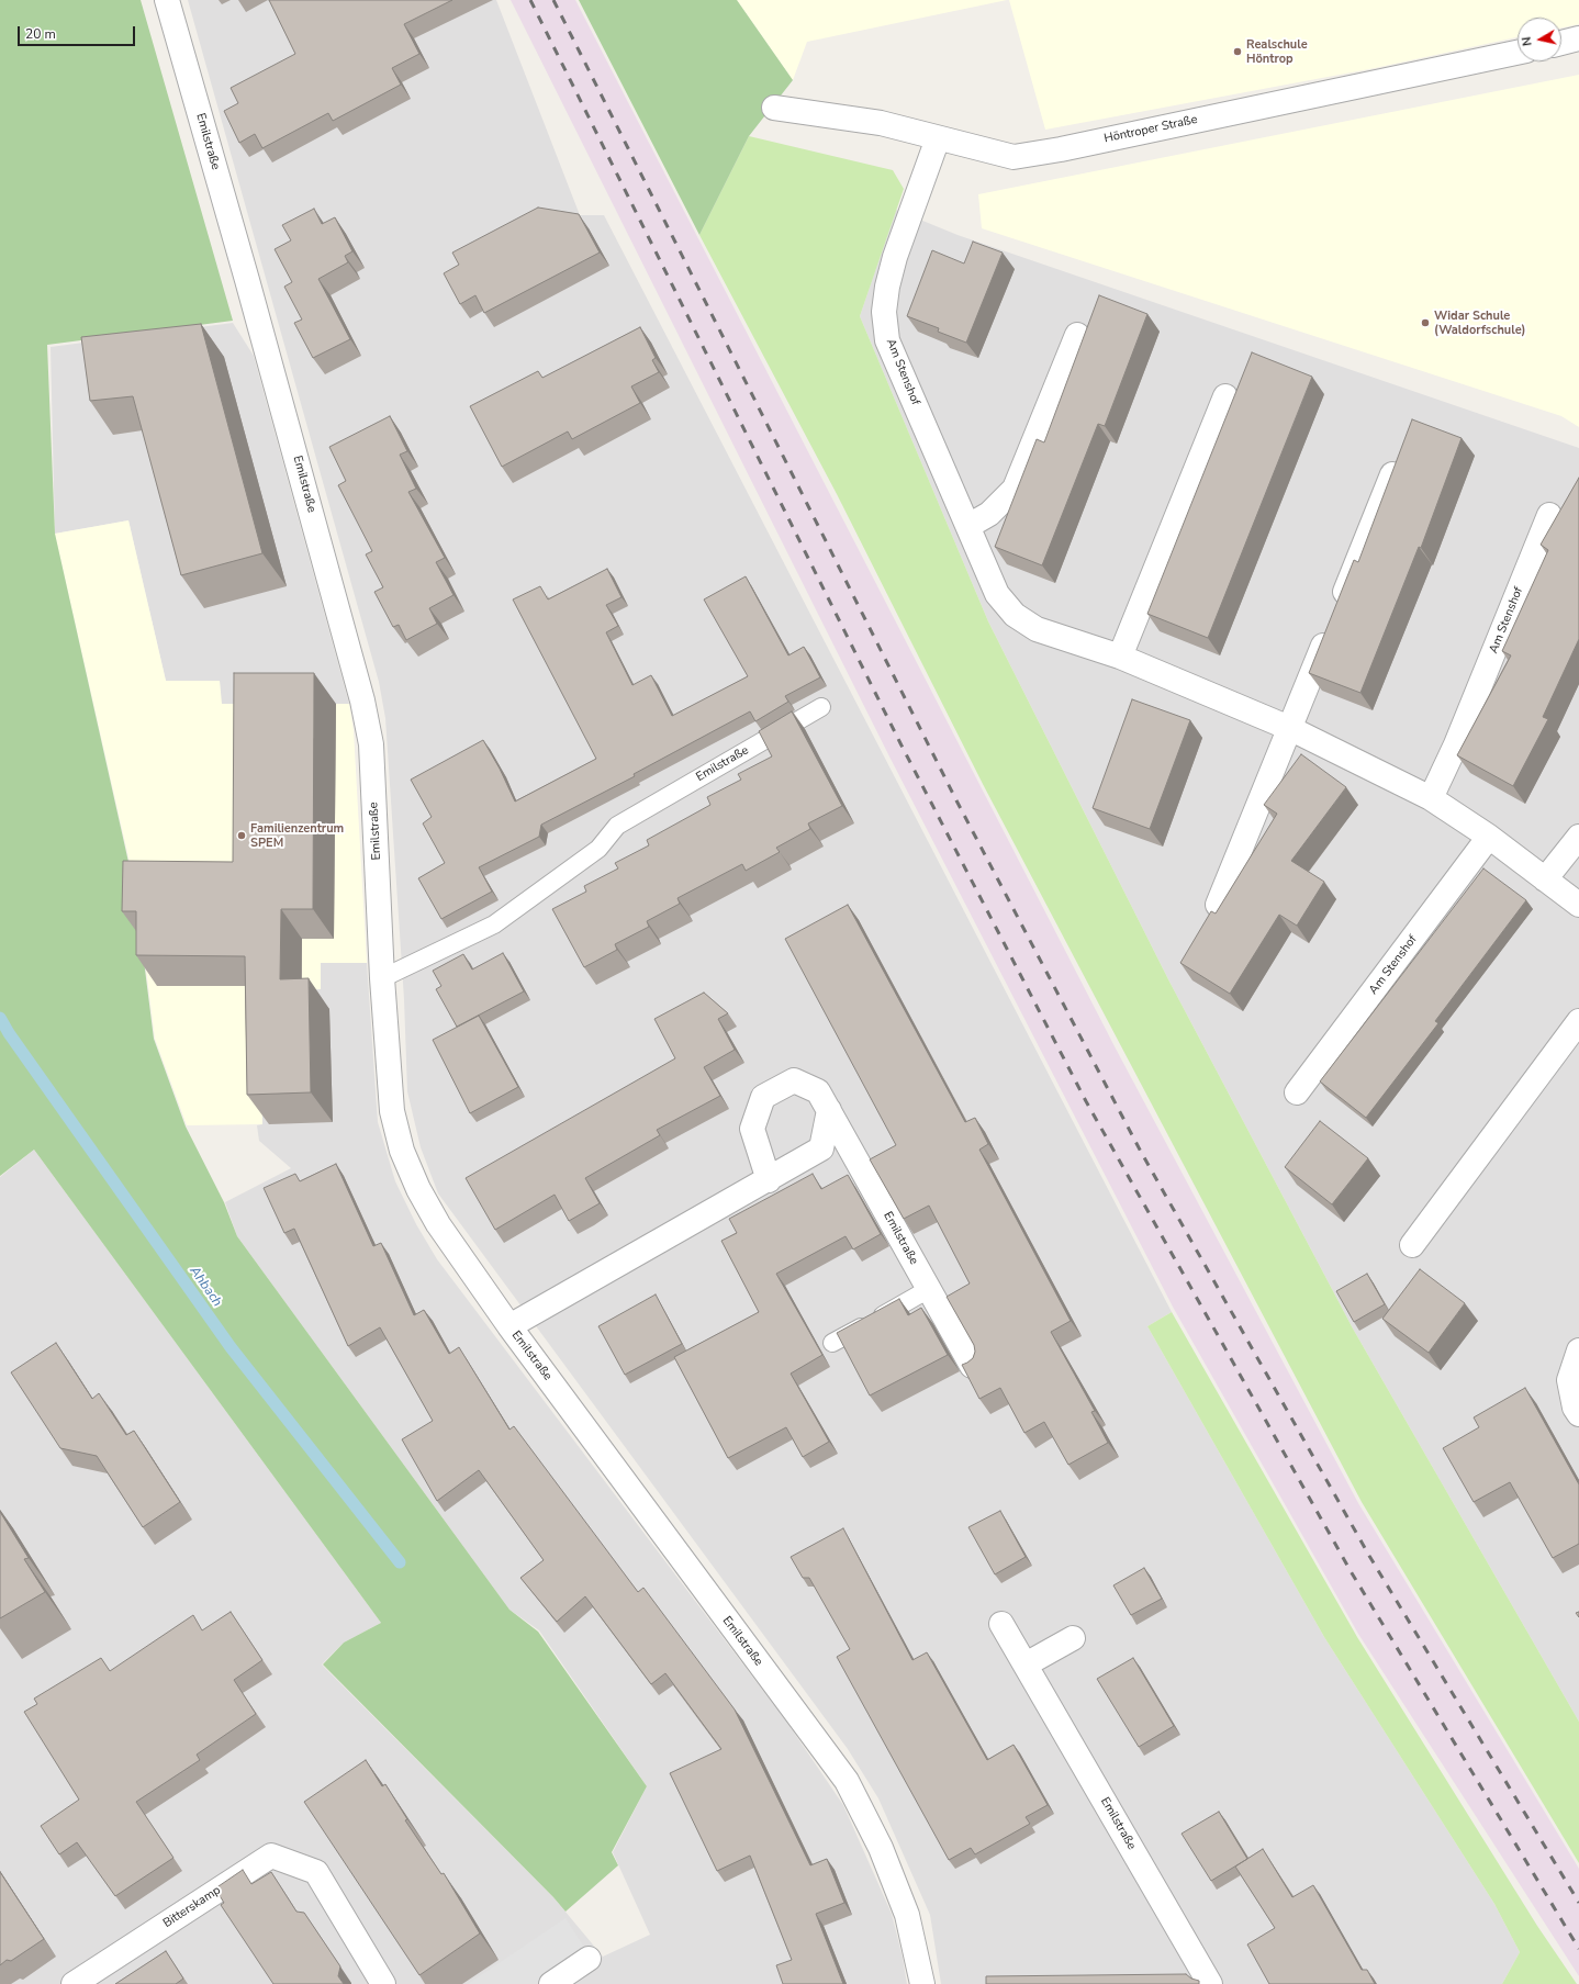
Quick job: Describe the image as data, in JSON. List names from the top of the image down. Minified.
{"streets":{"street":["Höntroper Straße","Emilstraße","Am Stenshof","Bitterskamp"]},"crossings":[["Höntroper Straße","Am Stenshof"]],"water":["Ahbach"],"places":["Realschule Höntrop","Widar Schule (Waldorfschule)","Familienzentrum SPEM"],"scale_bar":"20 m","north":"left"}
